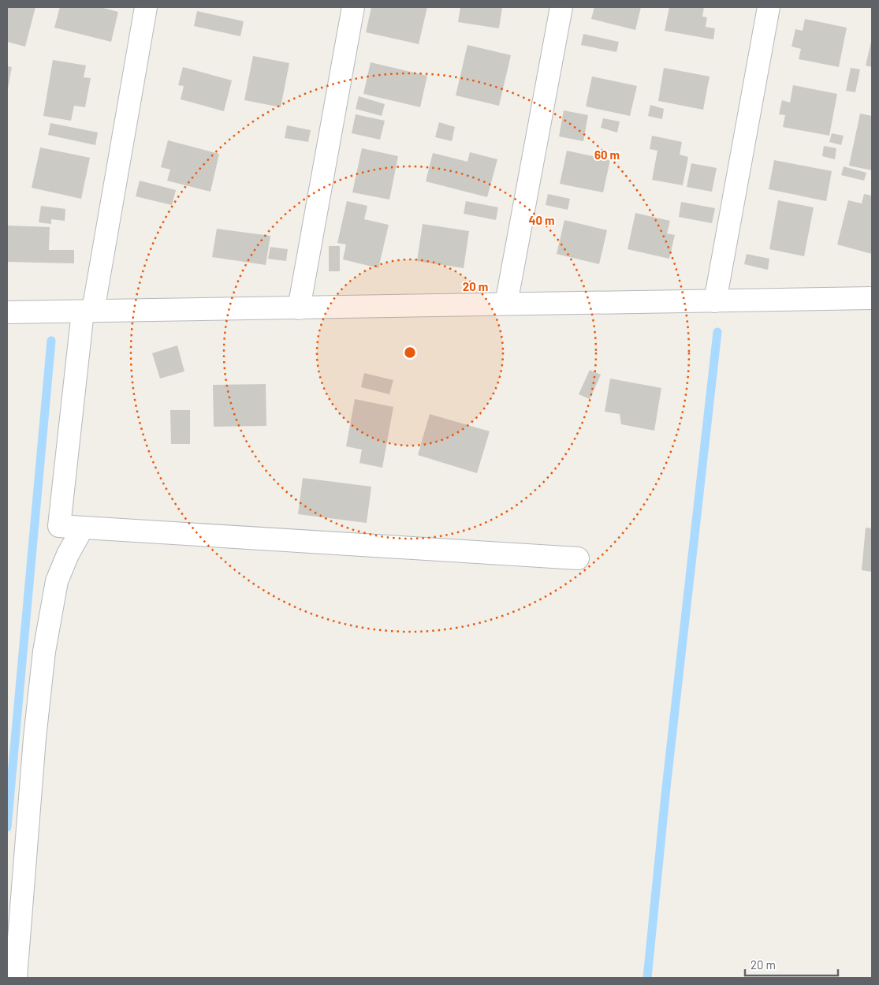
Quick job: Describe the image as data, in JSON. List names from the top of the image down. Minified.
{"scale_bar":"20 m","rings":["60 m","40 m","20 m"]}
